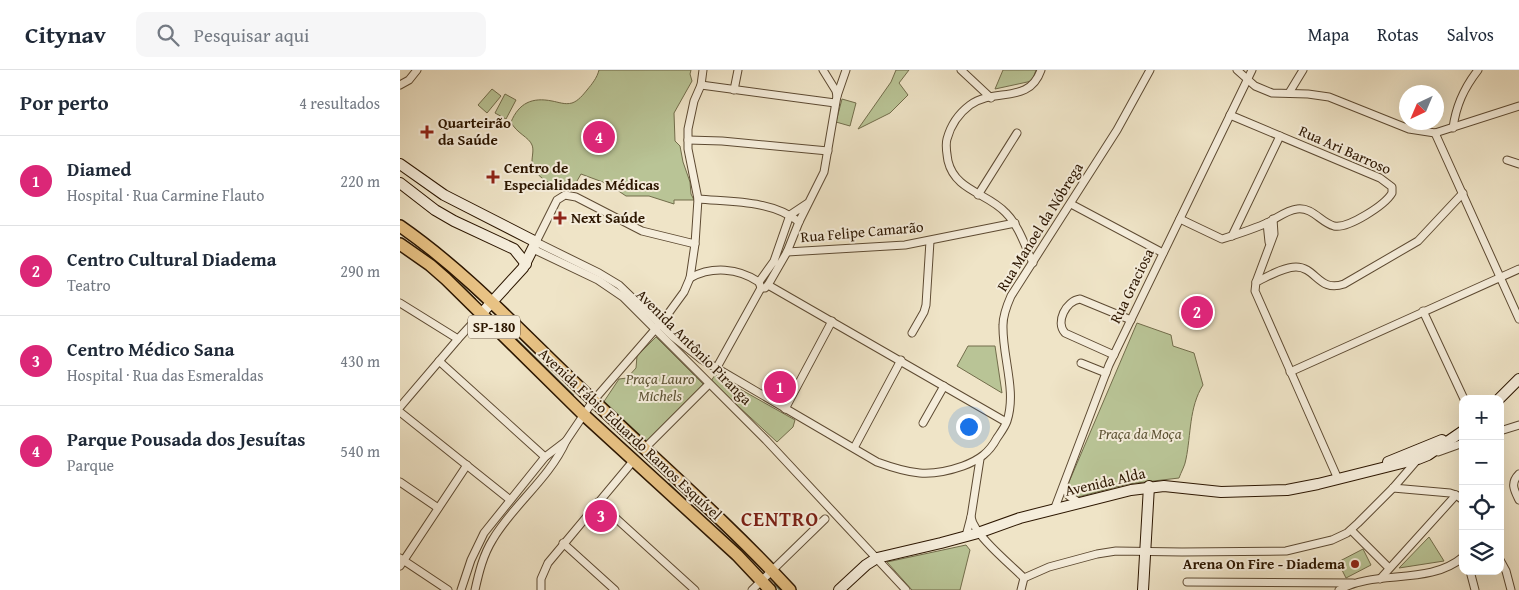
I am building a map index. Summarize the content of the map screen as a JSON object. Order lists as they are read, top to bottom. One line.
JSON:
{"streets":{"main road":["SP-180","Avenida Antônio Piranga","Avenida Fábio Eduardo Ramos Esquível","Avenida Alda"],"street":["Rua Ari Barroso","Rua Manoel da Nóbrega","Rua Felipe Camarão","Rua Graciosa"]},"crossings":[["Rua Ari Barroso","Rua Graciosa"],["Rua Manoel da Nóbrega","Rua Felipe Camarão"],["Rua Manoel da Nóbrega","Avenida Antônio Piranga"],["Rua Graciosa","Avenida Alda"],["Avenida Antônio Piranga","Avenida Alda"]],"districts":["CENTRO"],"parks":["Praça Lauro Michels","Praça da Moça"],"places":{"health":["Quarteirão da Saúde","Centro de Especialidades Médicas","Next Saúde"],"other":["Arena On Fire - Diadema"]},"north":"bottom left","page":{"header":"Citynav","search":"Pesquisar aqui","nav":["Mapa","Rotas","Salvos"],"heading":["Por perto","4 resultados"],"pins":["4","2","1","3"],"list":[{"mark":"1","name":"Diamed","note":"Hospital · Rua Carmine Flauto","value":"220 m"},{"mark":"2","name":"Centro Cultural Diadema","note":"Teatro","value":"290 m"},{"mark":"3","name":"Centro Médico Sana","note":"Hospital · Rua das Esmeraldas","value":"430 m"},{"mark":"4","name":"Parque Pousada dos Jesuítas","note":"Parque","value":"540 m"}],"map_buttons":["+","−"]}}
